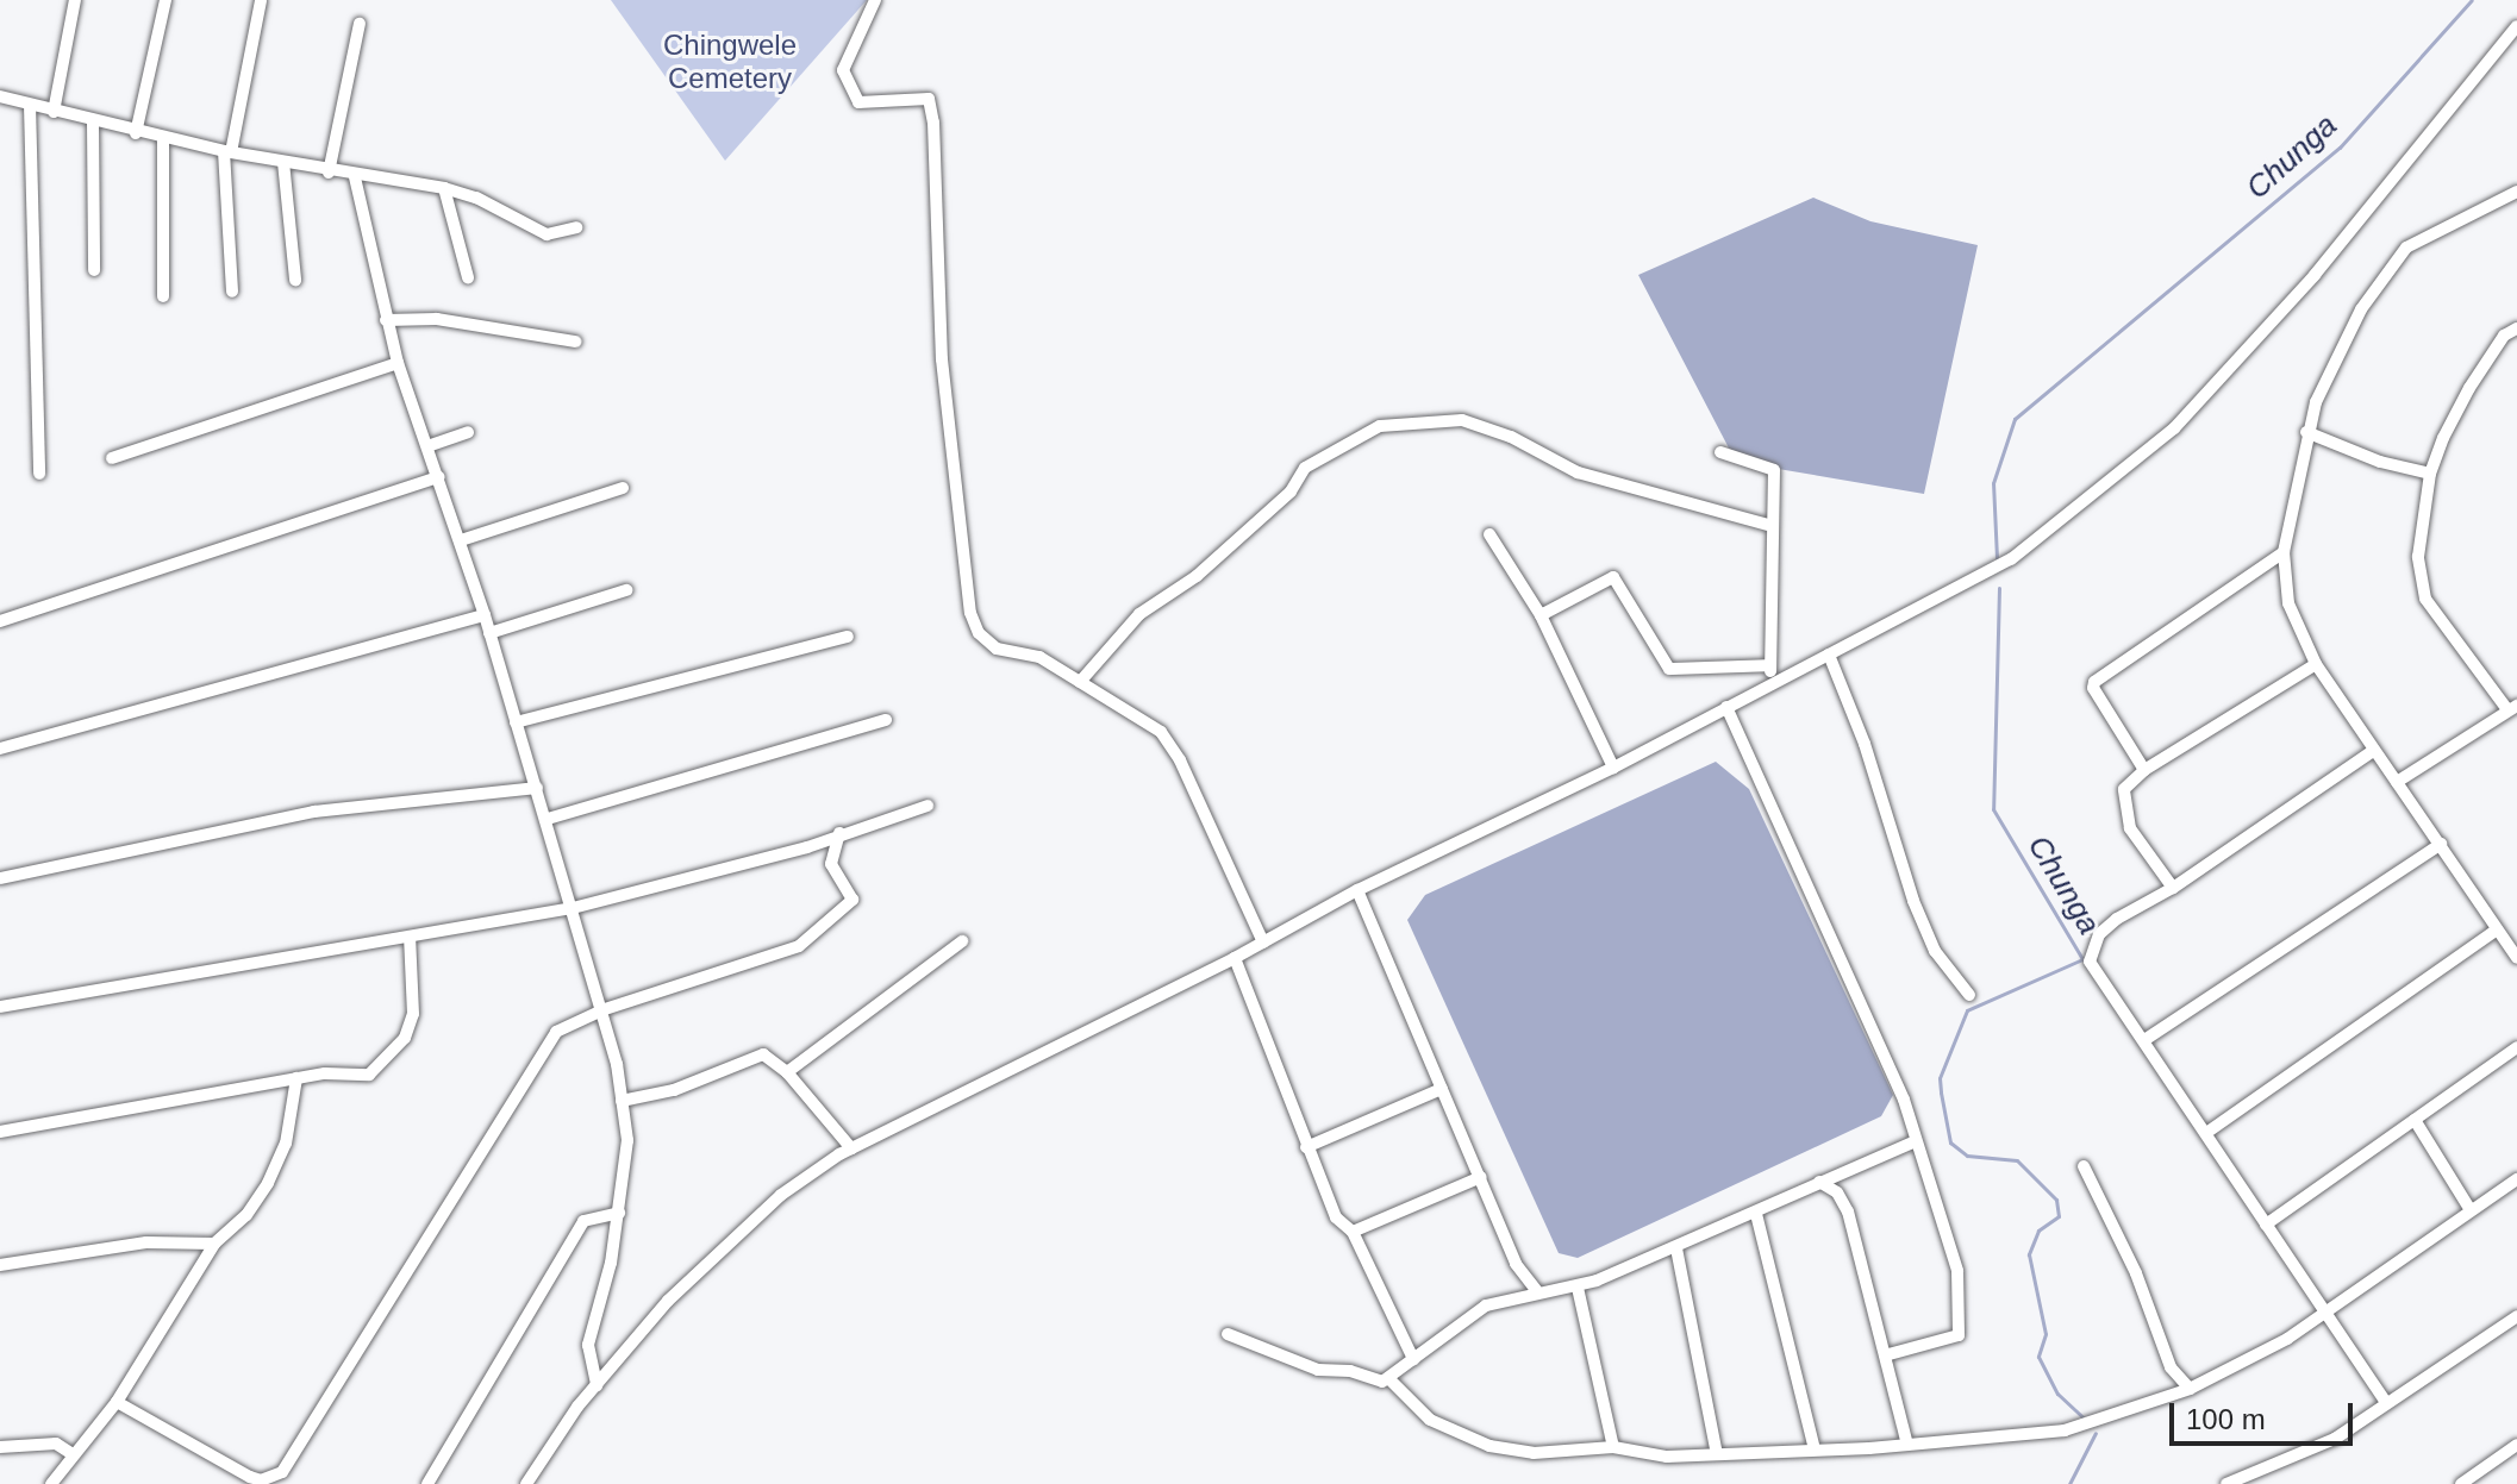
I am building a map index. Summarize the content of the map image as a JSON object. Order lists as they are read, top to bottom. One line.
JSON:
{"water":["Chunga"],"parks":["Chingwele Cemetery"],"scale_bar":"100 m"}
